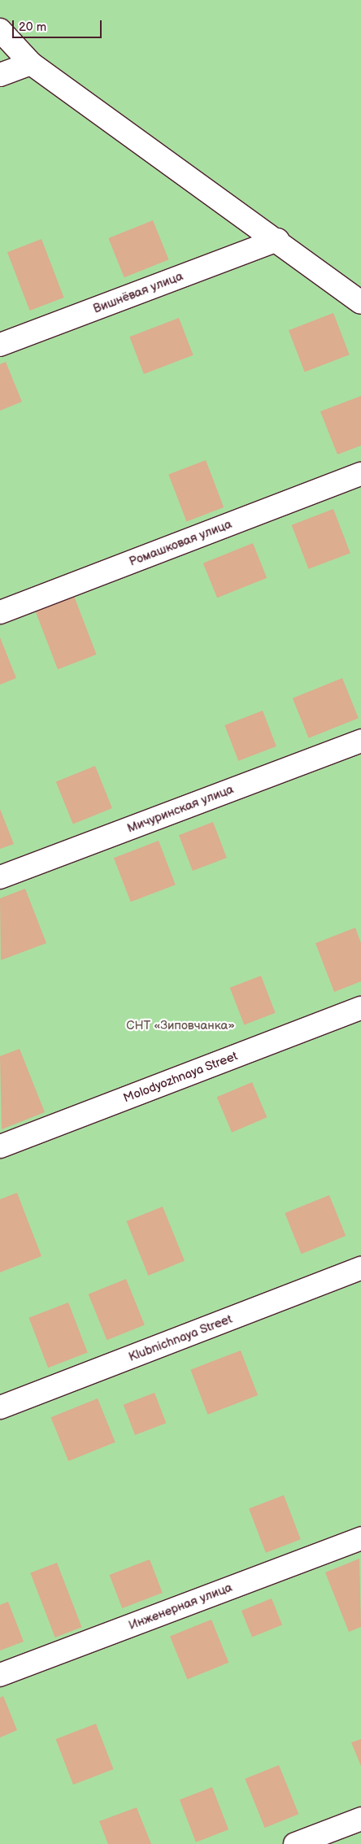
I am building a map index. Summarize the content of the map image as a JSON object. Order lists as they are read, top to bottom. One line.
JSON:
{"streets":{"street":["Вишнёвая улица","Ромашковая улица","Мичуринская улица","Molodyozhnaya Street","Klubnichnaya Street","Инженерная улица"]},"parks":["СНТ «Зиповчанка»"],"scale_bar":"20 m"}
